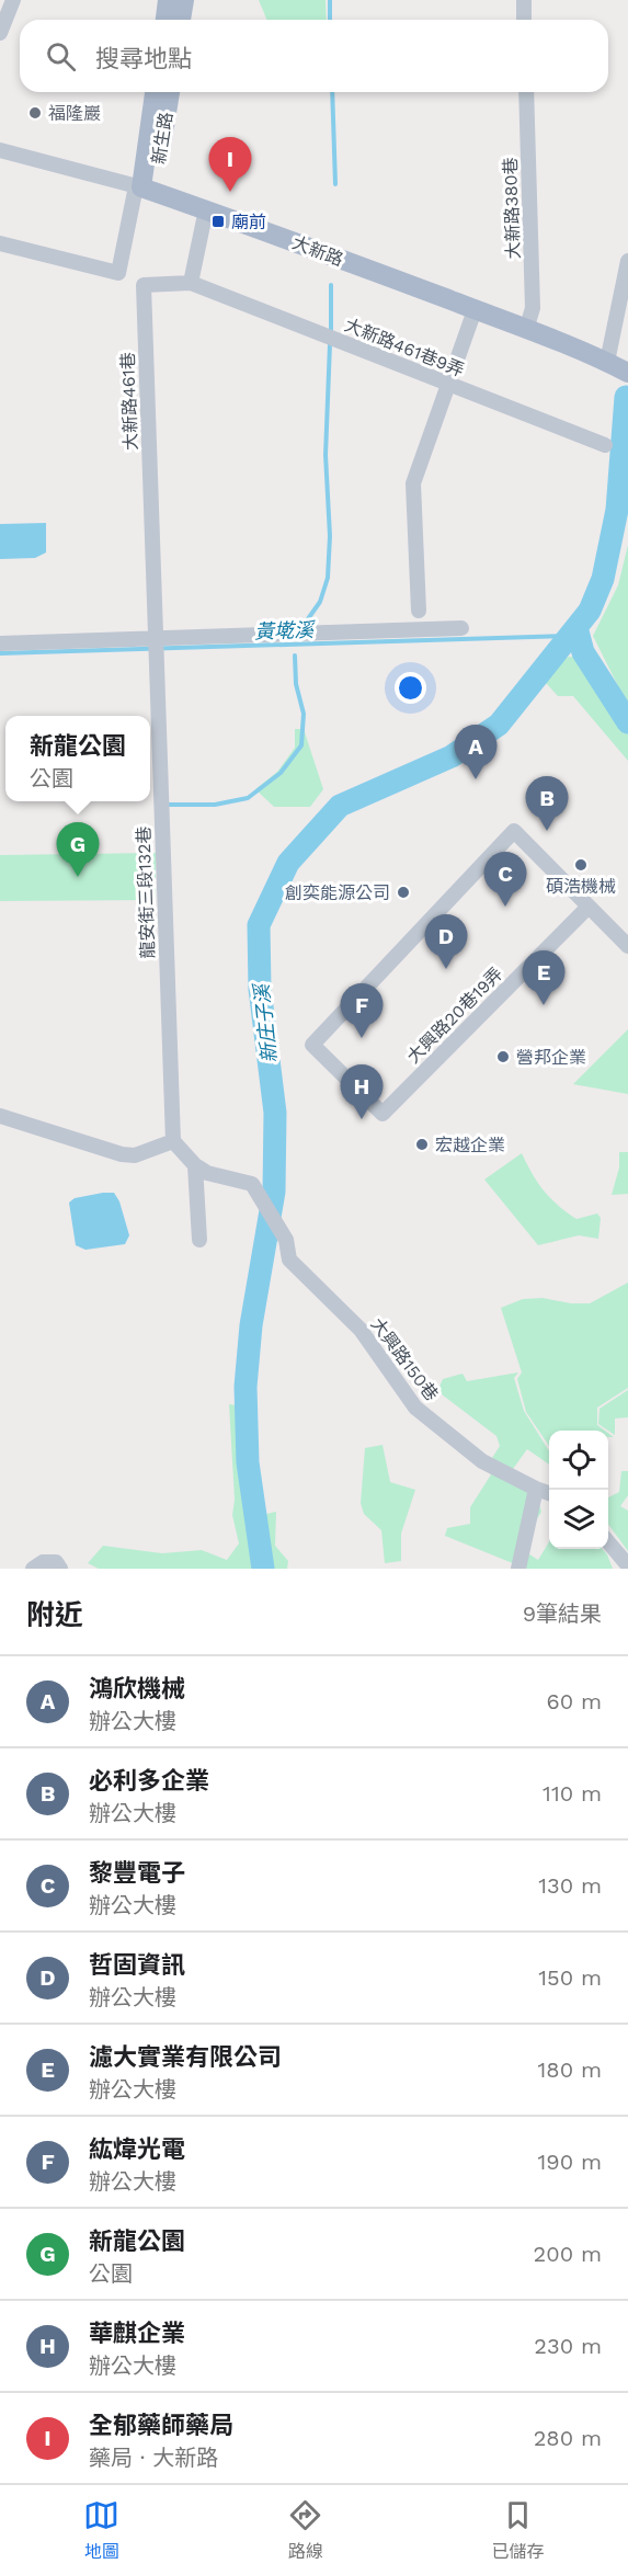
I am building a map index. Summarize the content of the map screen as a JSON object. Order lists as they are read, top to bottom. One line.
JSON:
{"streets":{"main road":["新生路","大新路"],"street":["大新路380巷","大新路461巷9弄","大新路461巷","龍安街三段132巷","大興路20巷19弄","大興路150巷"]},"crossings":[["新生路","大新路"],["大新路380巷","大新路"],["大新路461巷9弄","大新路461巷"],["大新路461巷","龍安街三段132巷"]],"water":["黃墘溪","新庄子溪"],"places":{"other":["福隆巖","碩浩機械","創奕能源公司","營邦企業","宏越企業"],"transit":["廟前"]},"page":{"search":"搜尋地點","pins":["I","A","B","G","C","D","E","F","H"],"popup":["新龍公園","公園"],"heading":["附近","9筆結果"],"list":[{"mark":"A","name":"鴻欣機械","note":"辦公大樓","value":"60 m"},{"mark":"B","name":"必利多企業","note":"辦公大樓","value":"110 m"},{"mark":"C","name":"黎豐電子","note":"辦公大樓","value":"130 m"},{"mark":"D","name":"哲固資訊","note":"辦公大樓","value":"150 m"},{"mark":"E","name":"濾大實業有限公司","note":"辦公大樓","value":"180 m"},{"mark":"F","name":"紘煒光電","note":"辦公大樓","value":"190 m"},{"mark":"G","name":"新龍公園","note":"公園","value":"200 m"},{"mark":"H","name":"華麒企業","note":"辦公大樓","value":"230 m"},{"mark":"I","name":"全郁藥師藥局","note":"藥局 · 大新路","value":"280 m"}],"nav":["地圖","路線","已儲存"]}}
